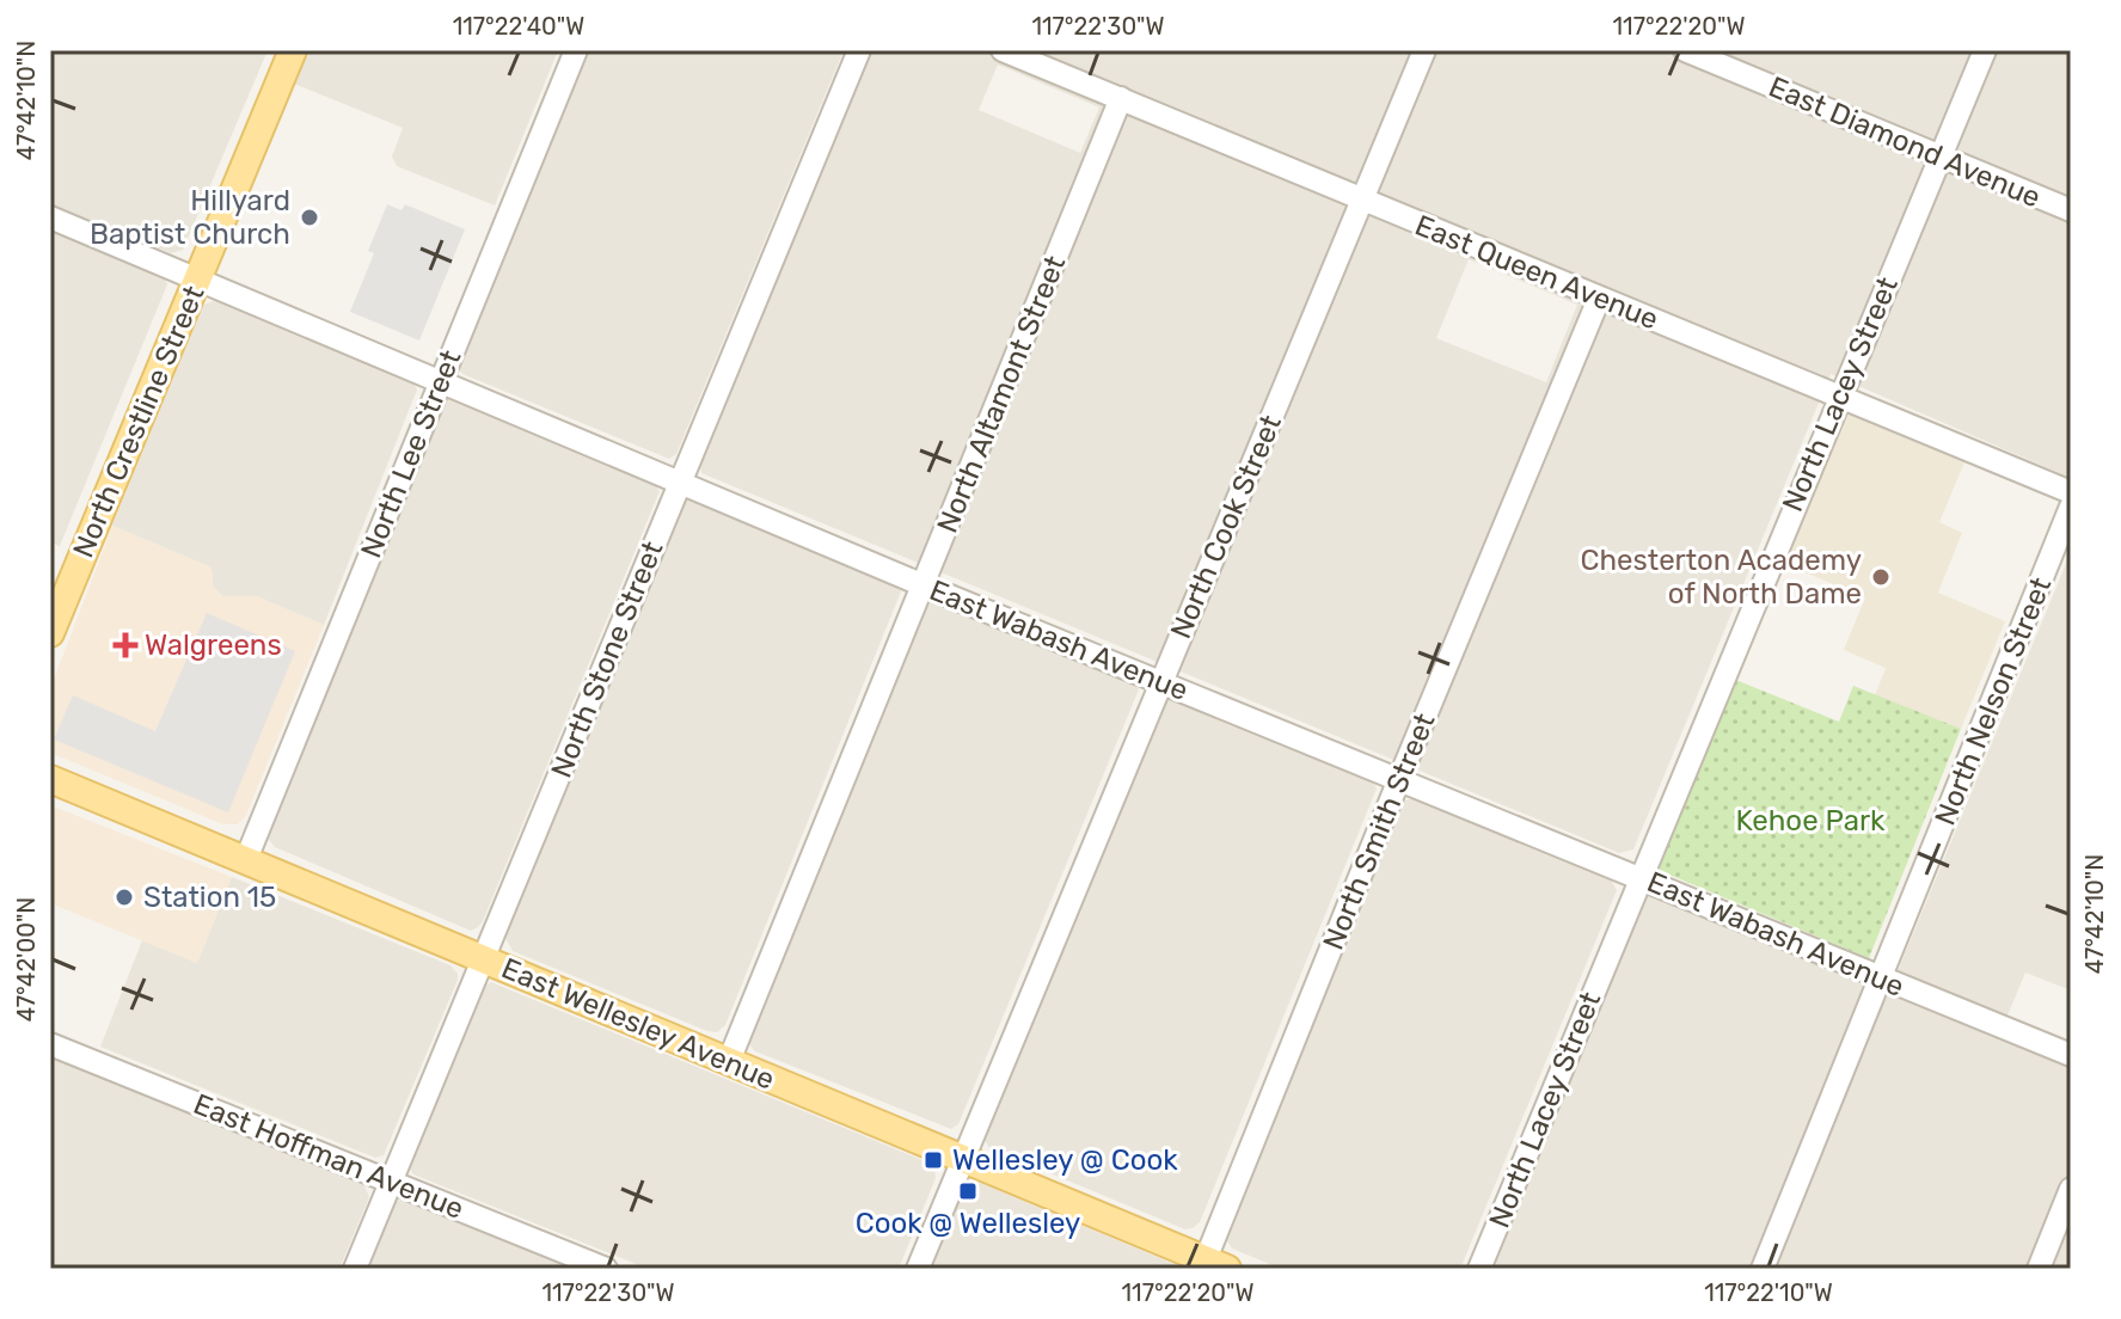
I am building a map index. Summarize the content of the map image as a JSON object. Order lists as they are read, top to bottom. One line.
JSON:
{"streets":{"main road":["North Crestline Street","East Wellesley Avenue"],"street":["East Diamond Avenue","East Queen Avenue","North Altamont Street","North Lacey Street","North Lee Street","North Cook Street","East Wabash Avenue","North Stone Street","North Nelson Street","North Smith Street","East Hoffman Avenue"]},"crossings":[["East Diamond Avenue","North Lacey Street"],["East Queen Avenue","North Altamont Street"],["East Queen Avenue","North Lacey Street"],["East Queen Avenue","North Cook Street"],["East Queen Avenue","North Smith Street"],["North Altamont Street","East Wabash Avenue"],["North Altamont Street","East Wellesley Avenue"],["North Lacey Street","East Wabash Avenue"],["North Crestline Street","East Wabash Avenue"],["North Lee Street","East Wabash Avenue"],["North Lee Street","East Wellesley Avenue"],["North Cook Street","East Wabash Avenue"],["North Cook Street","East Wellesley Avenue"],["East Wabash Avenue","North Stone Street"],["East Wabash Avenue","North Nelson Street"],["East Wabash Avenue","North Smith Street"],["North Stone Street","East Wellesley Avenue"],["North Stone Street","East Hoffman Avenue"],["North Smith Street","East Wellesley Avenue"]],"parks":["Kehoe Park"],"places":{"other":["Hillyard Baptist Church","Chesterton Academy of North Dame","Station 15"],"health":["Walgreens"],"transit":["Wellesley @ Cook","Cook @ Wellesley"]},"coordinates":["117°22'40\"W","117°22'30\"W","117°22'20\"W","47°42'10\"N","47°42'00\"N","117°22'10\"W"]}
